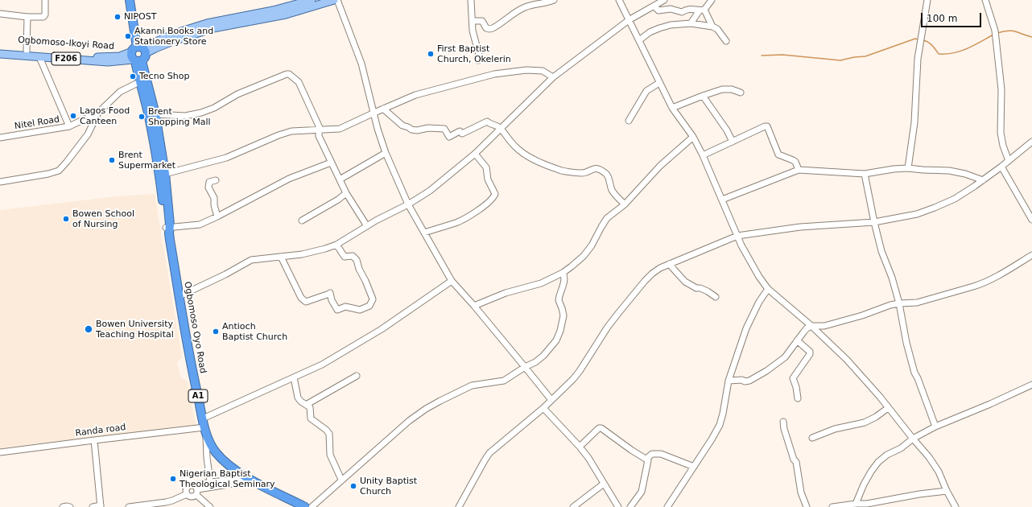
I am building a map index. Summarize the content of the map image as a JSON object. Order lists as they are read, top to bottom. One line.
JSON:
{"streets":{"highway":["Ogbomoso Oyo Road","A1"],"main road":["Ogbomoso-Ikoyi Road","F206"],"street":["Nitel Road","Randa road"]},"crossings":[["Ogbomoso-Ikoyi Road","Ogbomoso Oyo Road"],["Nitel Road","Ogbomoso Oyo Road"],["Ogbomoso Oyo Road","Randa road"]],"places":["NIPOST","Akanni Books and Stationery Store","First Baptist Church, Okelerin","Tecno Shop","Lagos Food Canteen","Brent Shopping Mall","Brent Supermarket","Bowen School of Nursing","Bowen University Teaching Hospital","Antioch Baptist Church","Nigerian Baptist Theological Seminary","Unity Baptist Church"],"scale_bar":"100 m"}
